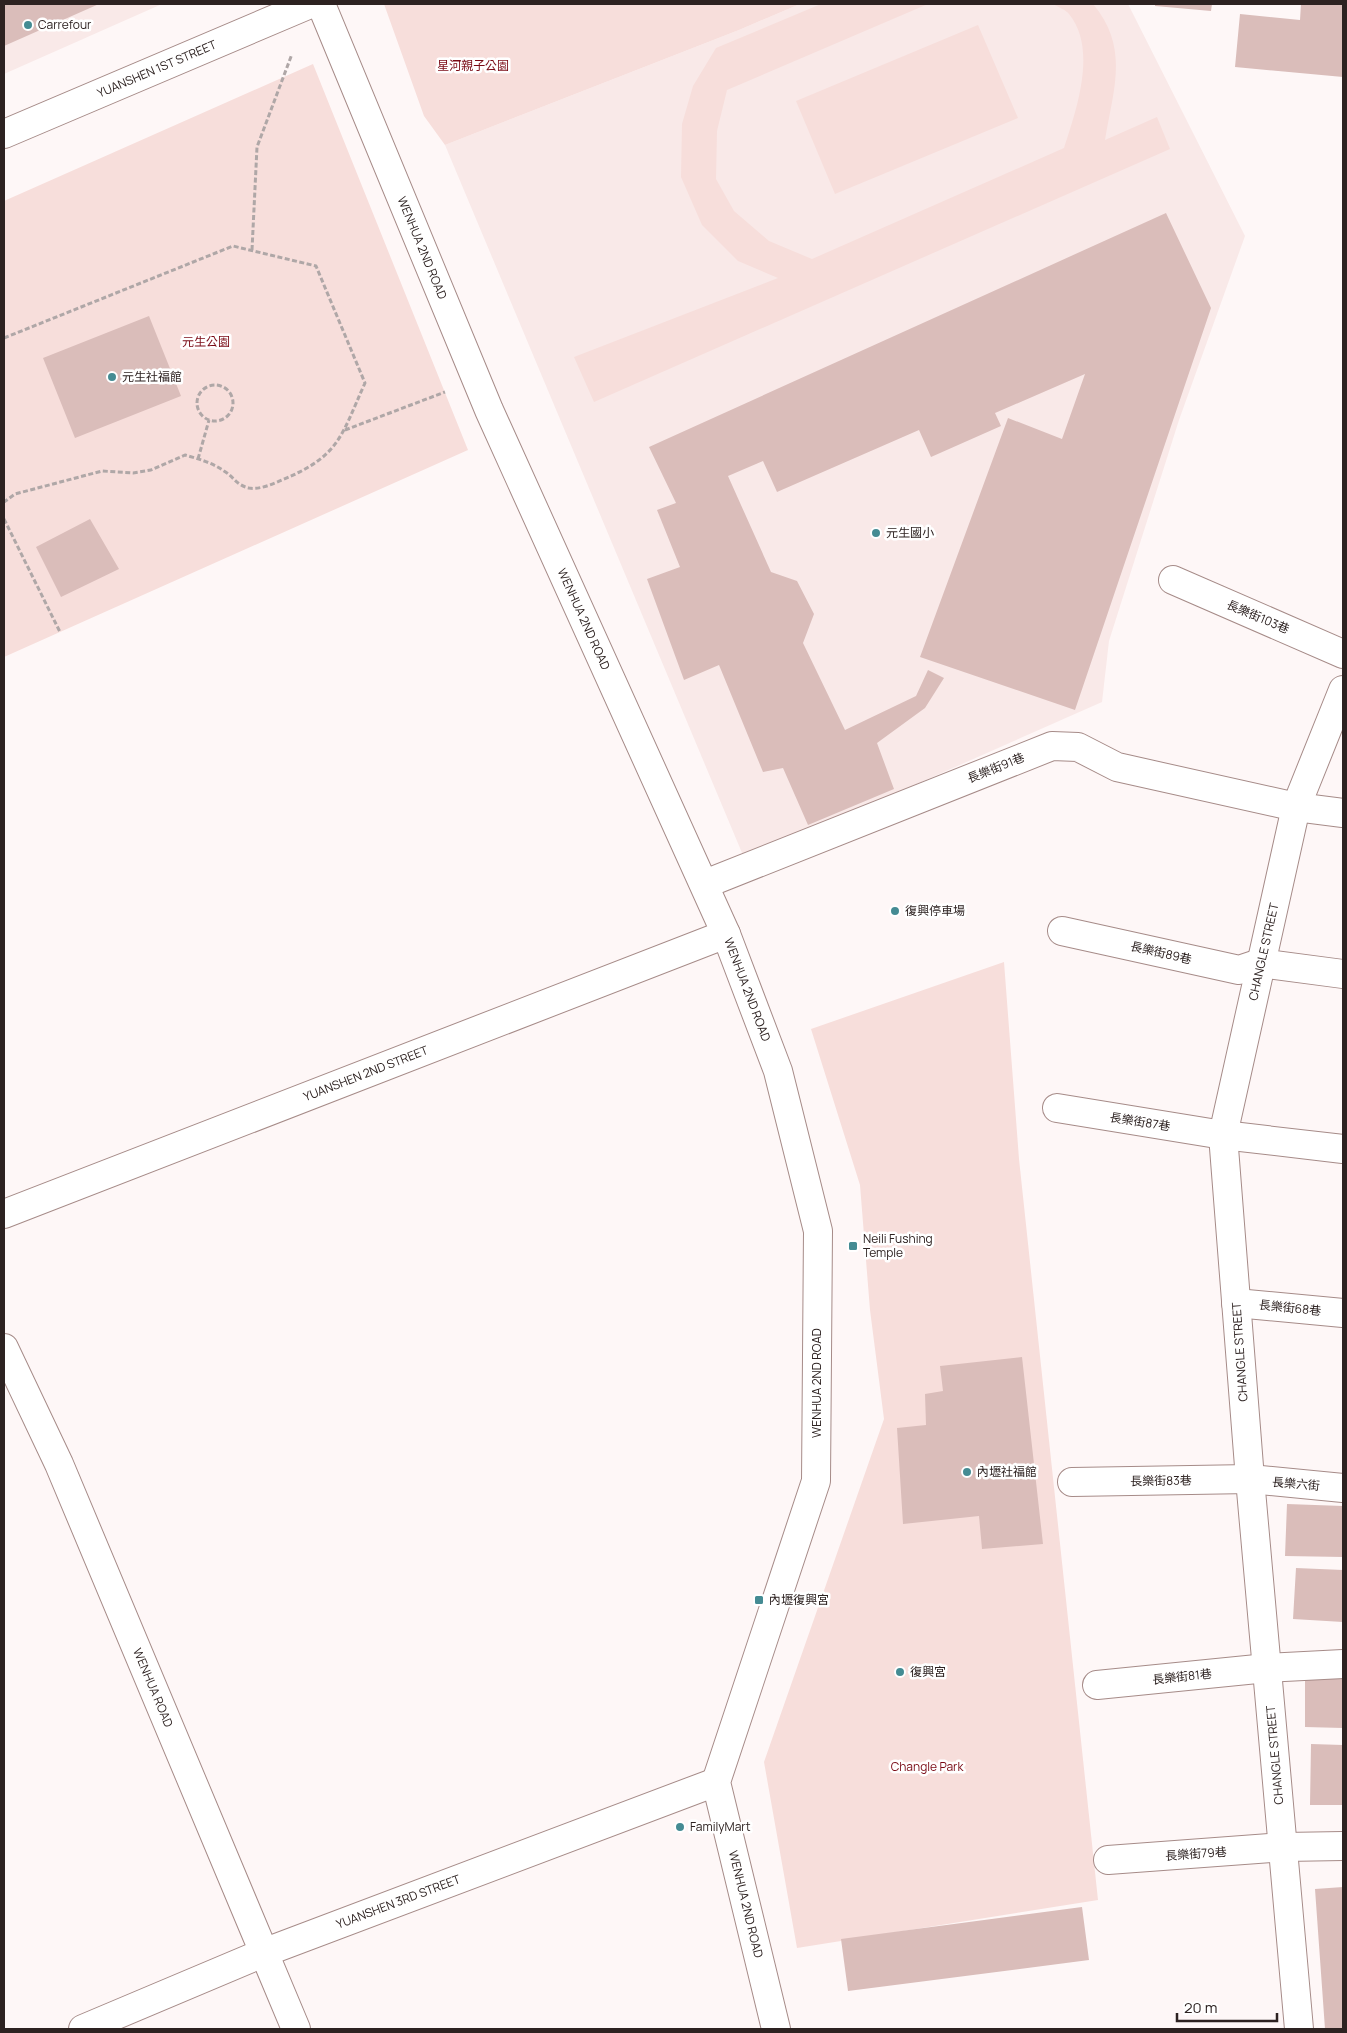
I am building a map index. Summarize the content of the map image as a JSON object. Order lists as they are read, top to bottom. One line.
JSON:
{"streets":{"street":["YUANSHEN 1ST STREET","WENHUA 2ND ROAD","長樂街103巷","長樂街91巷","CHANGLE STREET","長樂街89巷","YUANSHEN 2ND STREET","長樂街87巷","長樂街68巷","長樂街83巷","長樂六街","長樂街81巷","WENHUA ROAD","長樂街79巷","YUANSHEN 3RD STREET"]},"crossings":[["WENHUA 2ND ROAD","長樂街91巷"],["WENHUA 2ND ROAD","YUANSHEN 2ND STREET"],["WENHUA 2ND ROAD","YUANSHEN 3RD STREET"],["長樂街91巷","CHANGLE STREET"],["CHANGLE STREET","長樂街89巷"],["CHANGLE STREET","長樂街87巷"],["CHANGLE STREET","長樂街68巷"],["CHANGLE STREET","長樂街83巷"],["CHANGLE STREET","長樂六街"],["CHANGLE STREET","長樂街81巷"],["CHANGLE STREET","長樂街79巷"],["長樂街83巷","長樂六街"],["WENHUA ROAD","YUANSHEN 3RD STREET"]],"parks":["星河親子公園","元生公園","Changle Park"],"places":{"other":["Carrefour","元生社福館","元生國小","復興停車場","內壢社福館","復興宮","FamilyMart"],"transit":["Neili Fushing Temple","內壢復興宮"]},"scale_bar":"20 m"}
